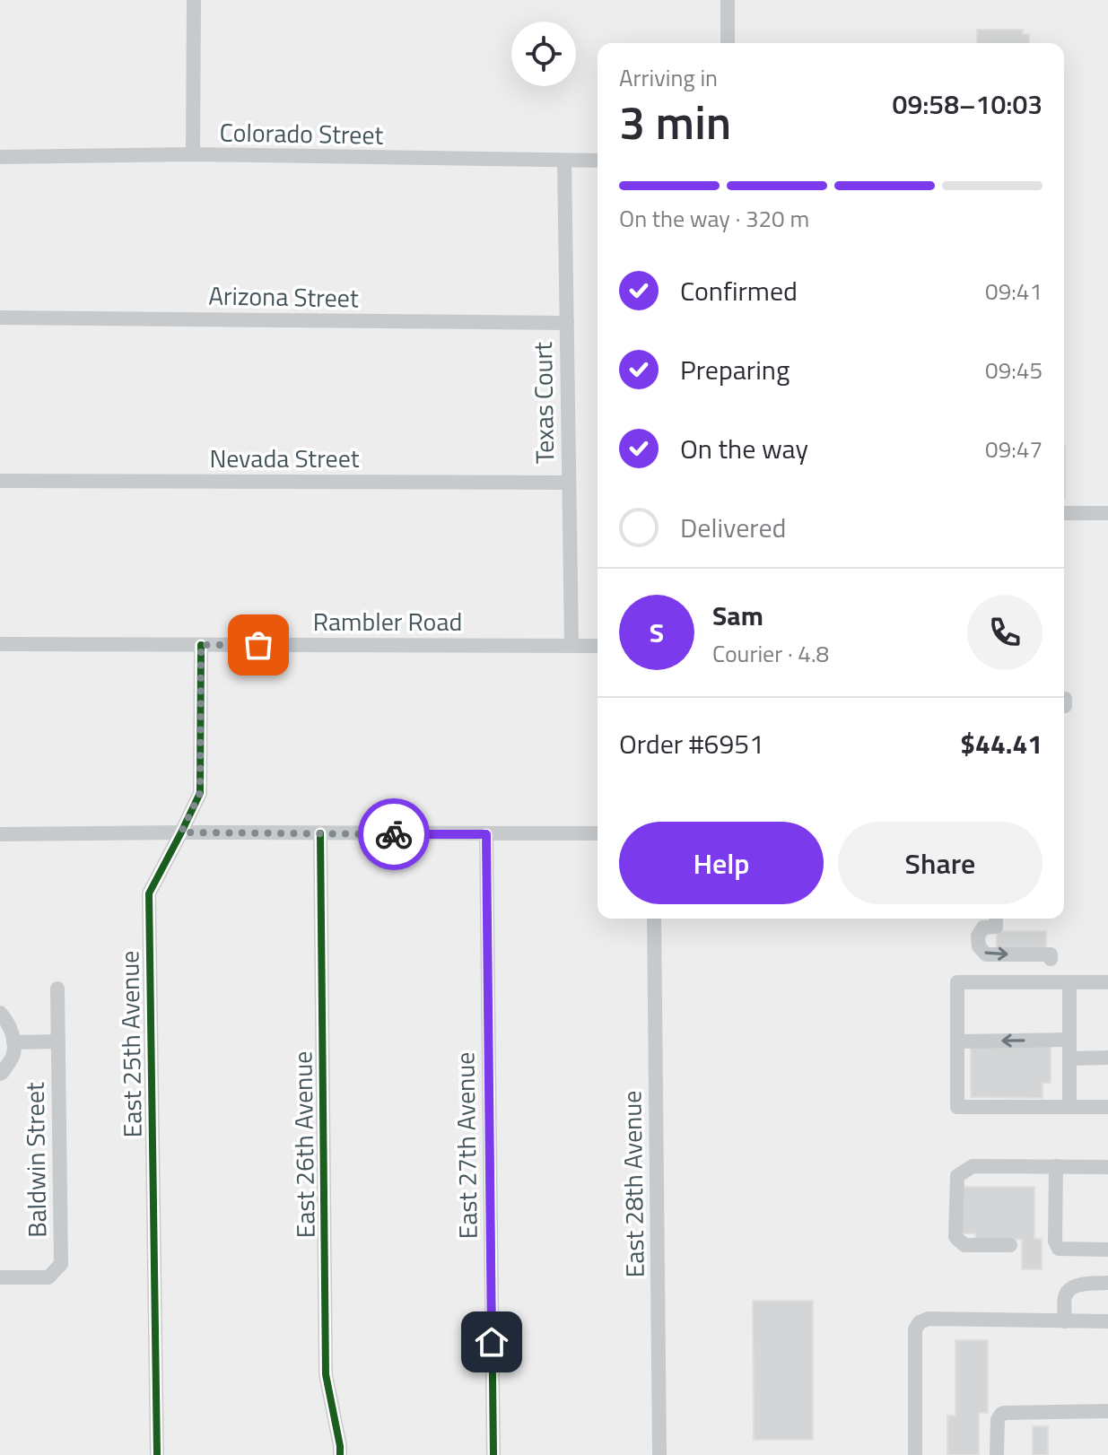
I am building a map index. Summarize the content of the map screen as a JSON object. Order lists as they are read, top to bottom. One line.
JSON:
{"streets":{"street":["Colorado Street","Arizona Street","Texas Court","Nevada Street","Rambler Road","East 25th Avenue","East 26th Avenue","East 27th Avenue","Baldwin Street","East 28th Avenue"]},"crossings":[["Colorado Street","Texas Court"],["Arizona Street","Texas Court"],["Texas Court","Nevada Street"],["Texas Court","Rambler Road"],["Rambler Road","East 25th Avenue"]],"page":{"heading":["3 min","Arriving in","09:58–10:03"],"panel":["Sam","Courier · 4.8","Order #6951","$44.41"],"bar":"On the way · 320 m","list":[["Confirmed","09:41"],["Preparing","09:45"],["On the way","09:47"],"Delivered"],"round":"S","buttons":["Help","Share"]}}
